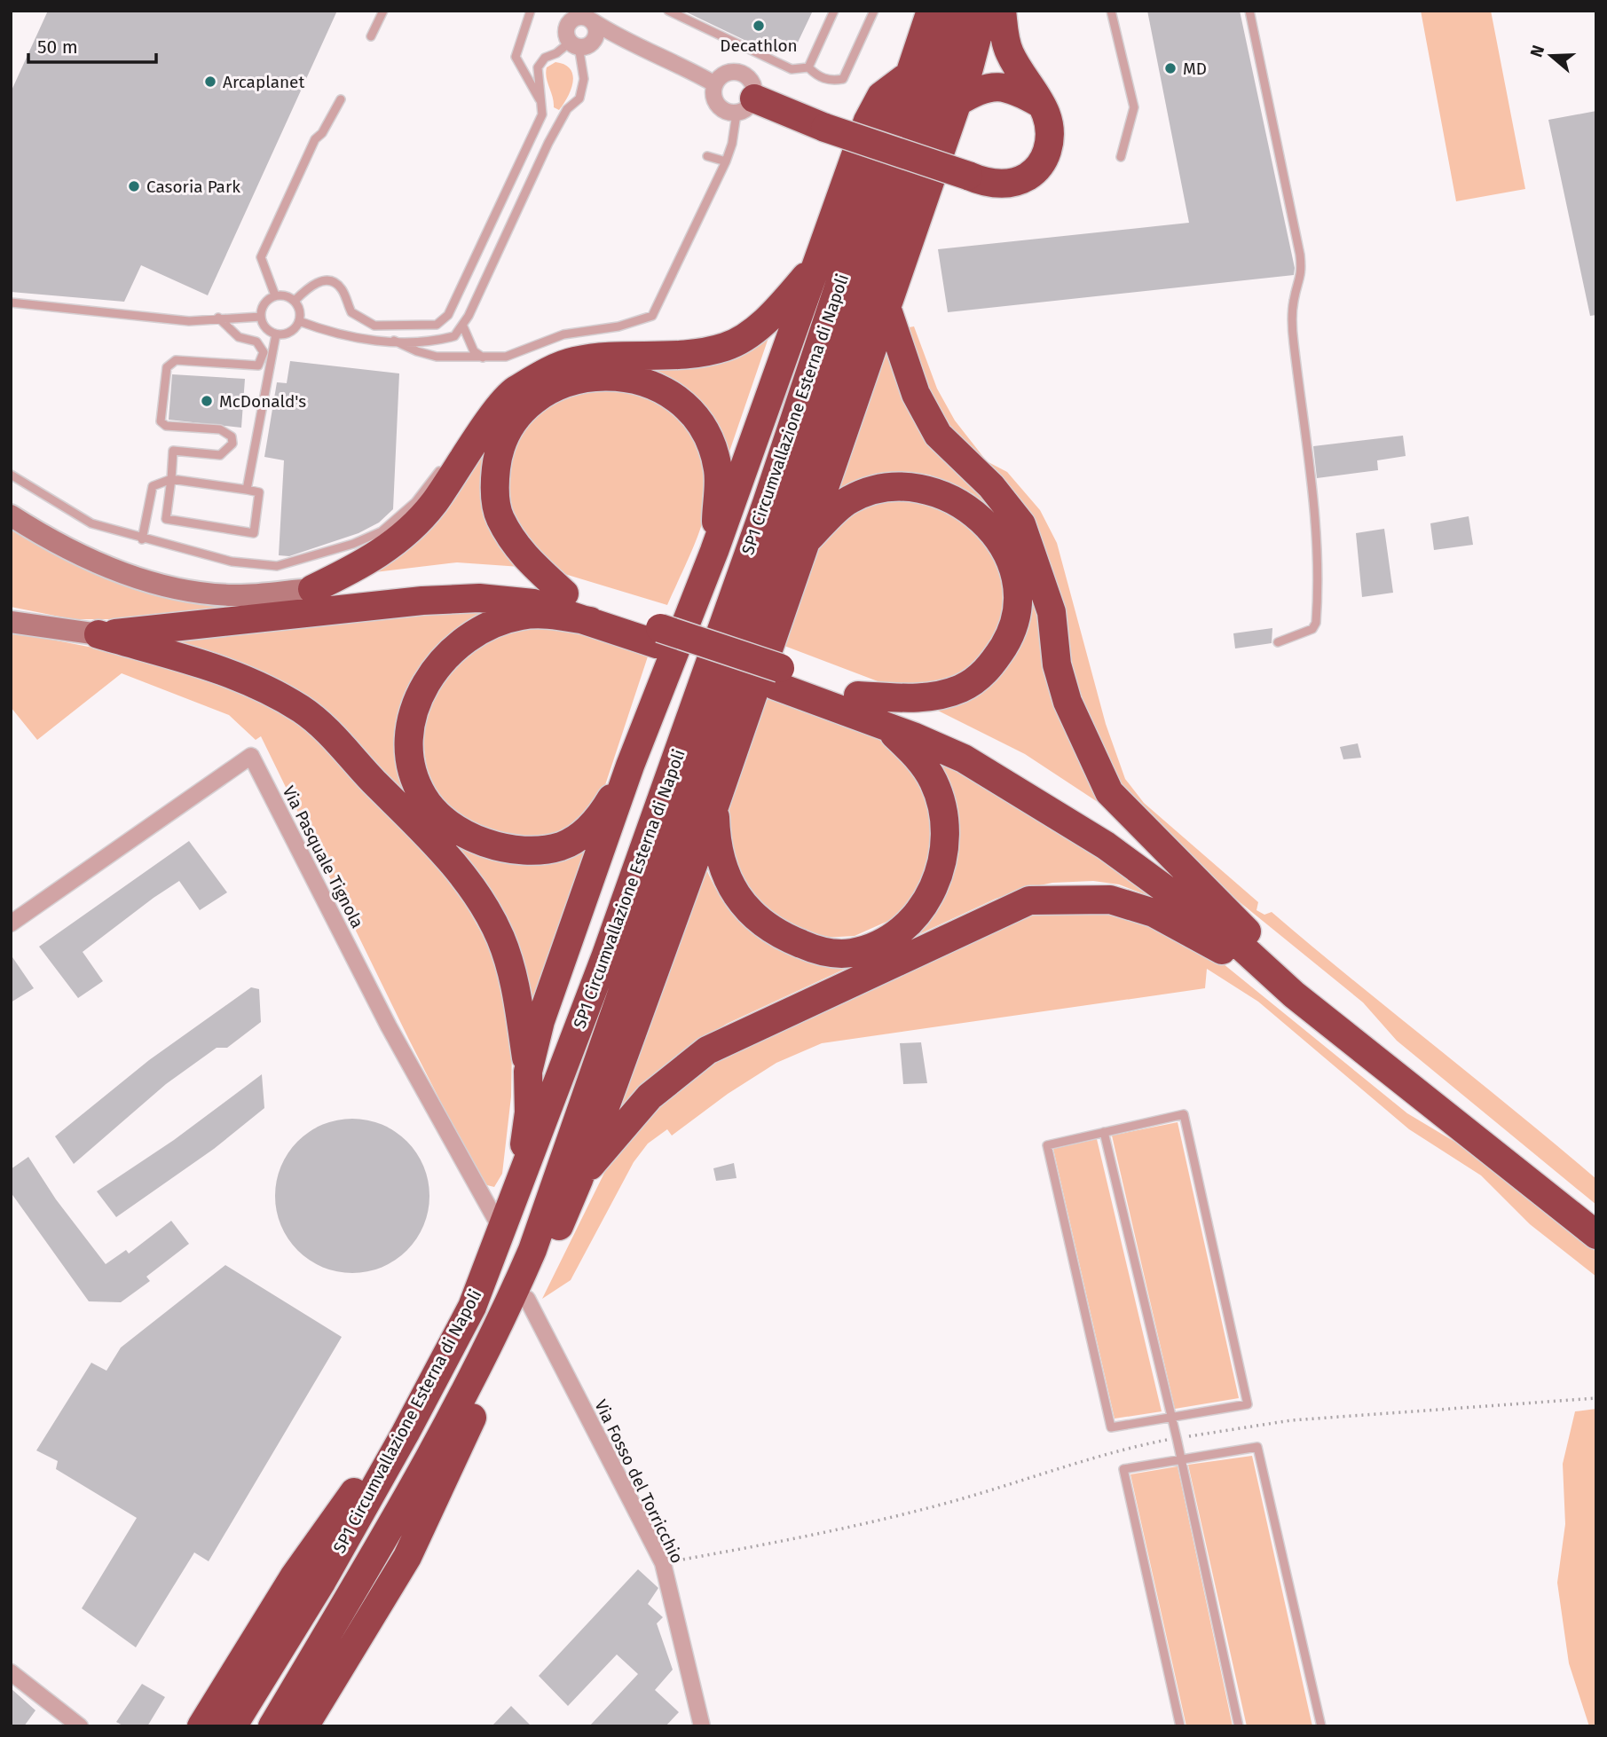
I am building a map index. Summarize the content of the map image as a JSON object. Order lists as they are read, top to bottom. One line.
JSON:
{"streets":{"highway":["SP1 Circumvallazione Esterna di Napoli"],"street":["Via Pasquale Tignola","Via Fosso del Torricchio"]},"crossings":[["SP1 Circumvallazione Esterna di Napoli","Via Pasquale Tignola"]],"places":["Decathlon","MD","Arcaplanet","Casoria Park","McDonald's"],"scale_bar":"50 m","north":"left"}
